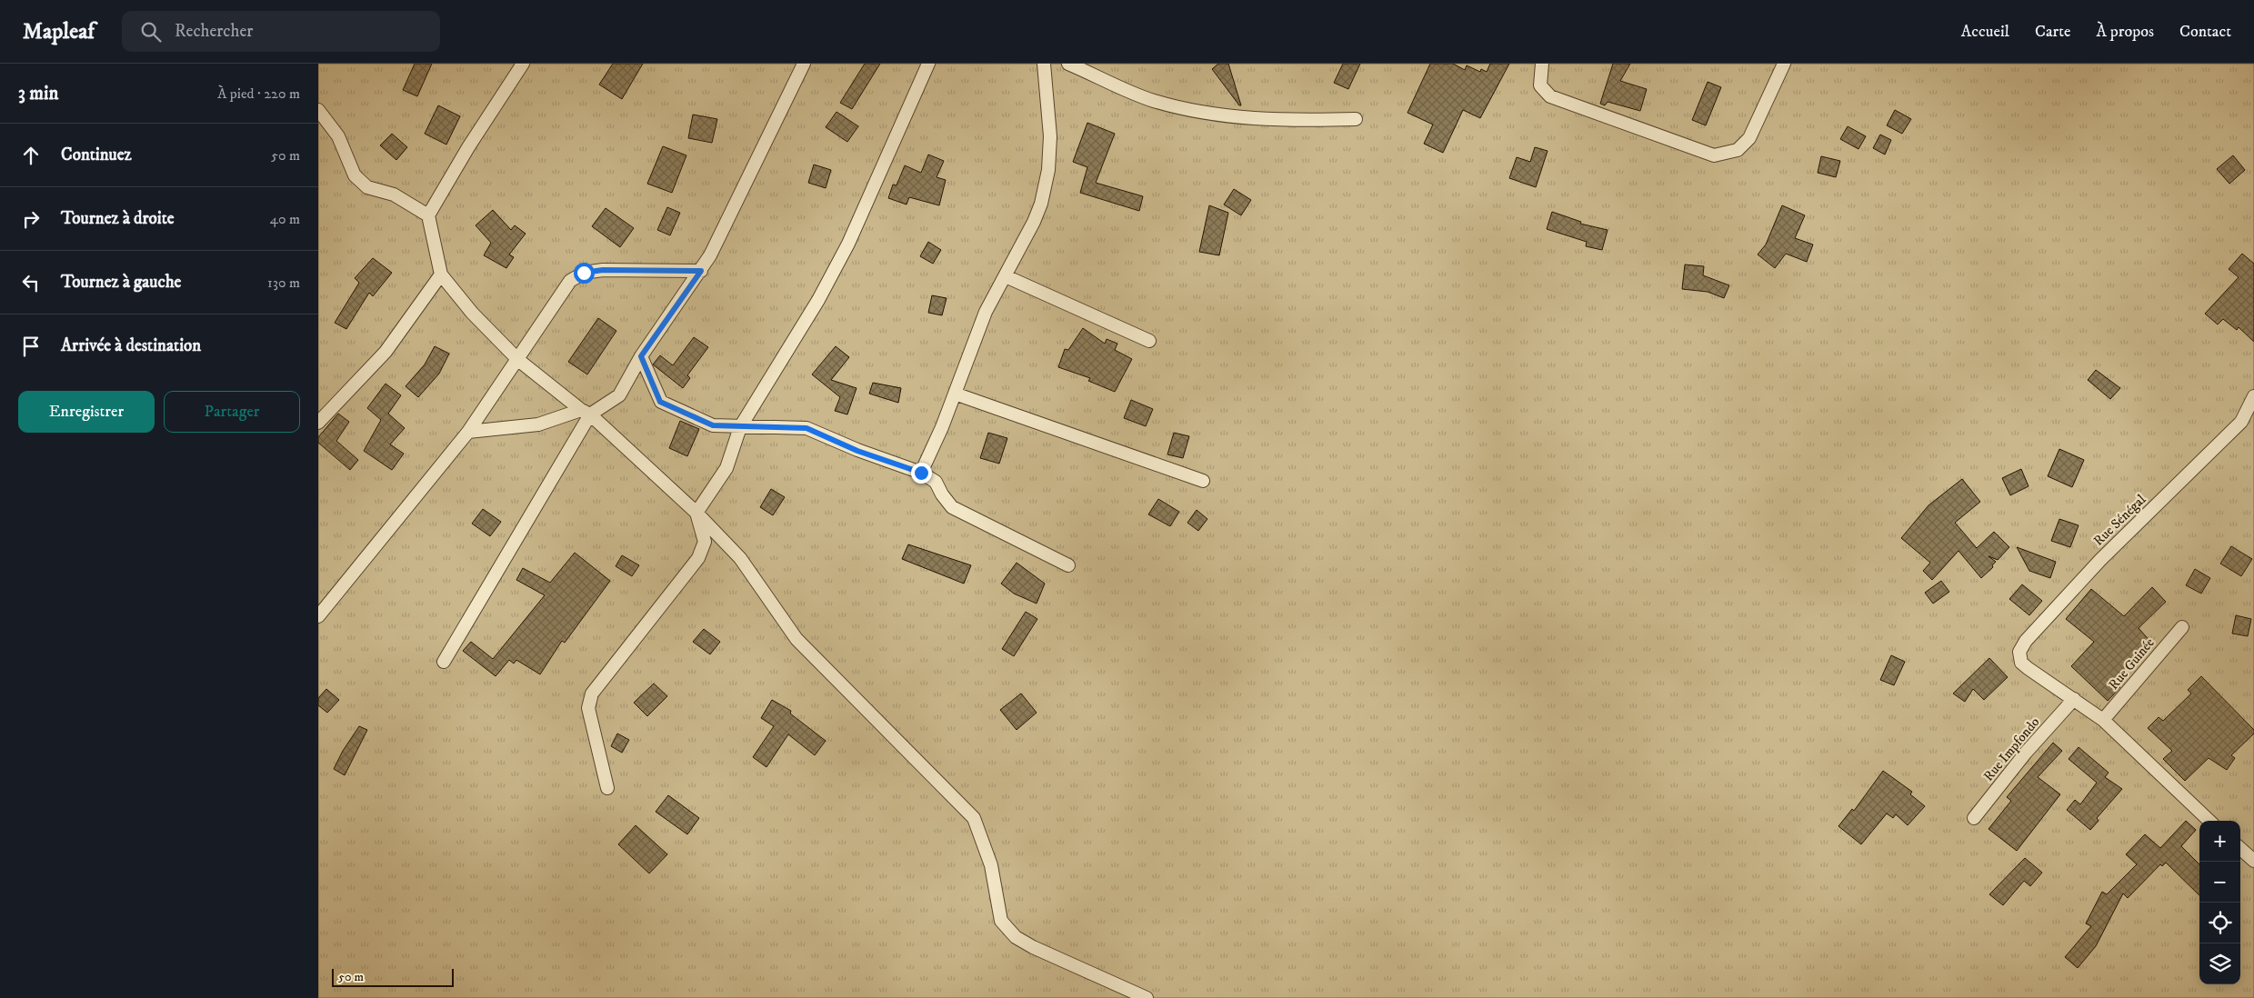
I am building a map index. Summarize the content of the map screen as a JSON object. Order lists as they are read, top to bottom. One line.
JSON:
{"streets":{"street":["Rue Sénégal","Rue Guinée","Rue Impfondo"]},"crossings":[["Rue Sénégal","Rue Impfondo"]],"scale_bar":"50 m","page":{"header":"Mapleaf","search":"Rechercher","nav":["Accueil","Carte","À propos","Contact"],"heading":["3 min","À pied · 220 m"],"list":[["Continuez","50 m"],["Tournez à droite","40 m"],["Tournez à gauche","130 m"],"Arrivée à destination"],"buttons":["Enregistrer","Partager"],"map_buttons":["+","−"],"scale":"50 m"}}
